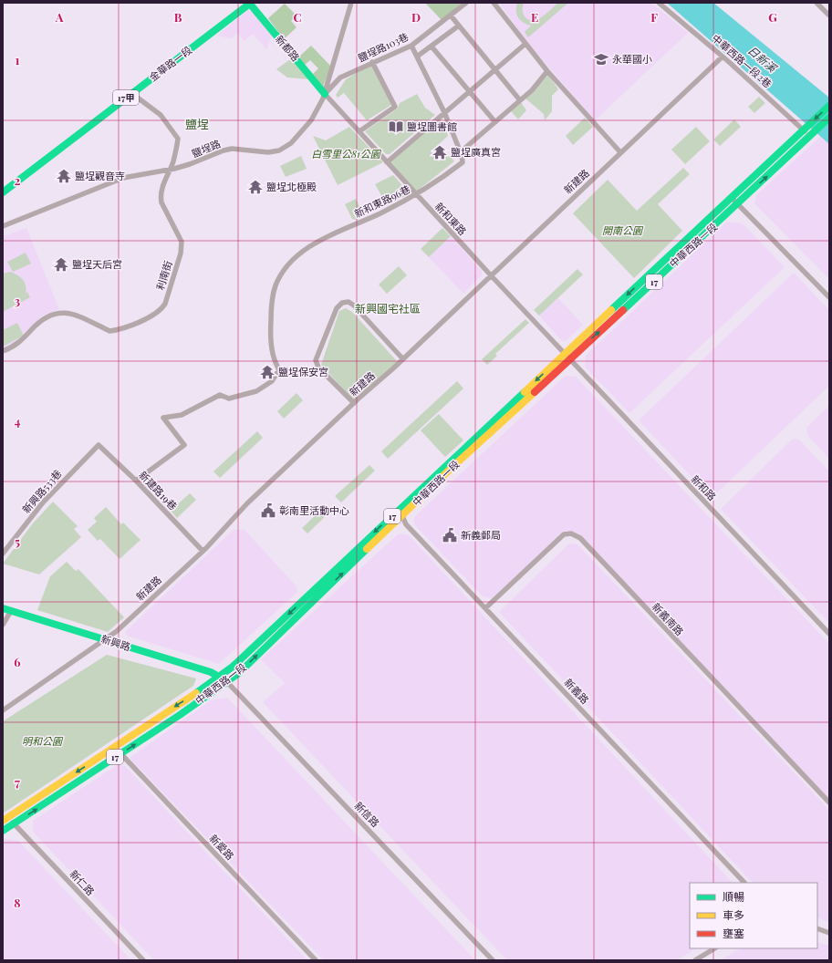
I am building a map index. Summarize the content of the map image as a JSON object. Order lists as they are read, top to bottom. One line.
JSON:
{"streets":{"main road":["新都路","金華路一段","17甲","中華西路一段","17","新興路"],"street":["鹽埕路103巷","中華西路一段2巷","鹽埕路","新建路","新和東路96巷","新和東路","利南街","新和路","新建路19巷","新興路533巷","新義南路","新義路","新信路","新愛路","新仁路"]},"crossings":[["鹽埕路103巷","新都路"],["鹽埕路103巷","鹽埕路"],["鹽埕路103巷","新和東路"],["新都路","金華路一段"],["新都路","鹽埕路"],["新都路","新和東路"],["中華西路一段2巷","新建路"],["中華西路一段2巷","中華西路一段"],["中華西路一段2巷","17"],["金華路一段","利南街"],["鹽埕路","新和東路"],["鹽埕路","利南街"],["新建路","新和東路"],["新建路","新建路19巷"],["新建路","新興路"],["新和東路96巷","新和東路"],["新和東路96巷","新建路19巷"],["新和東路","中華西路一段"],["新和東路","新和路"],["中華西路一段","17"],["中華西路一段","新和路"],["中華西路一段","新興路"],["中華西路一段","新義路"],["中華西路一段","新信路"],["中華西路一段","新愛路"],["中華西路一段","新仁路"],["新建路19巷","新興路533巷"],["新義南路","新義路"],["新興路","新信路"]],"districts":["鹽埕","新興國宅社區"],"water":["日新溪"],"parks":["白雪里公81公園","開南公園","明和公園"],"places":{"school or university":["永華國小"],"library":["鹽埕圖書館"],"temple":["鹽埕廣真宮","鹽埕觀音寺","鹽埕北極殿","鹽埕天后宮","鹽埕保安宮"],"public building":["彰南里活動中心","新義郵局"]},"legend":["順暢","車多","壅塞"],"grid":{"columns":["A","B","C","D","E","F","G"],"rows":["1","2","3","4","5","6","7","8"]}}
